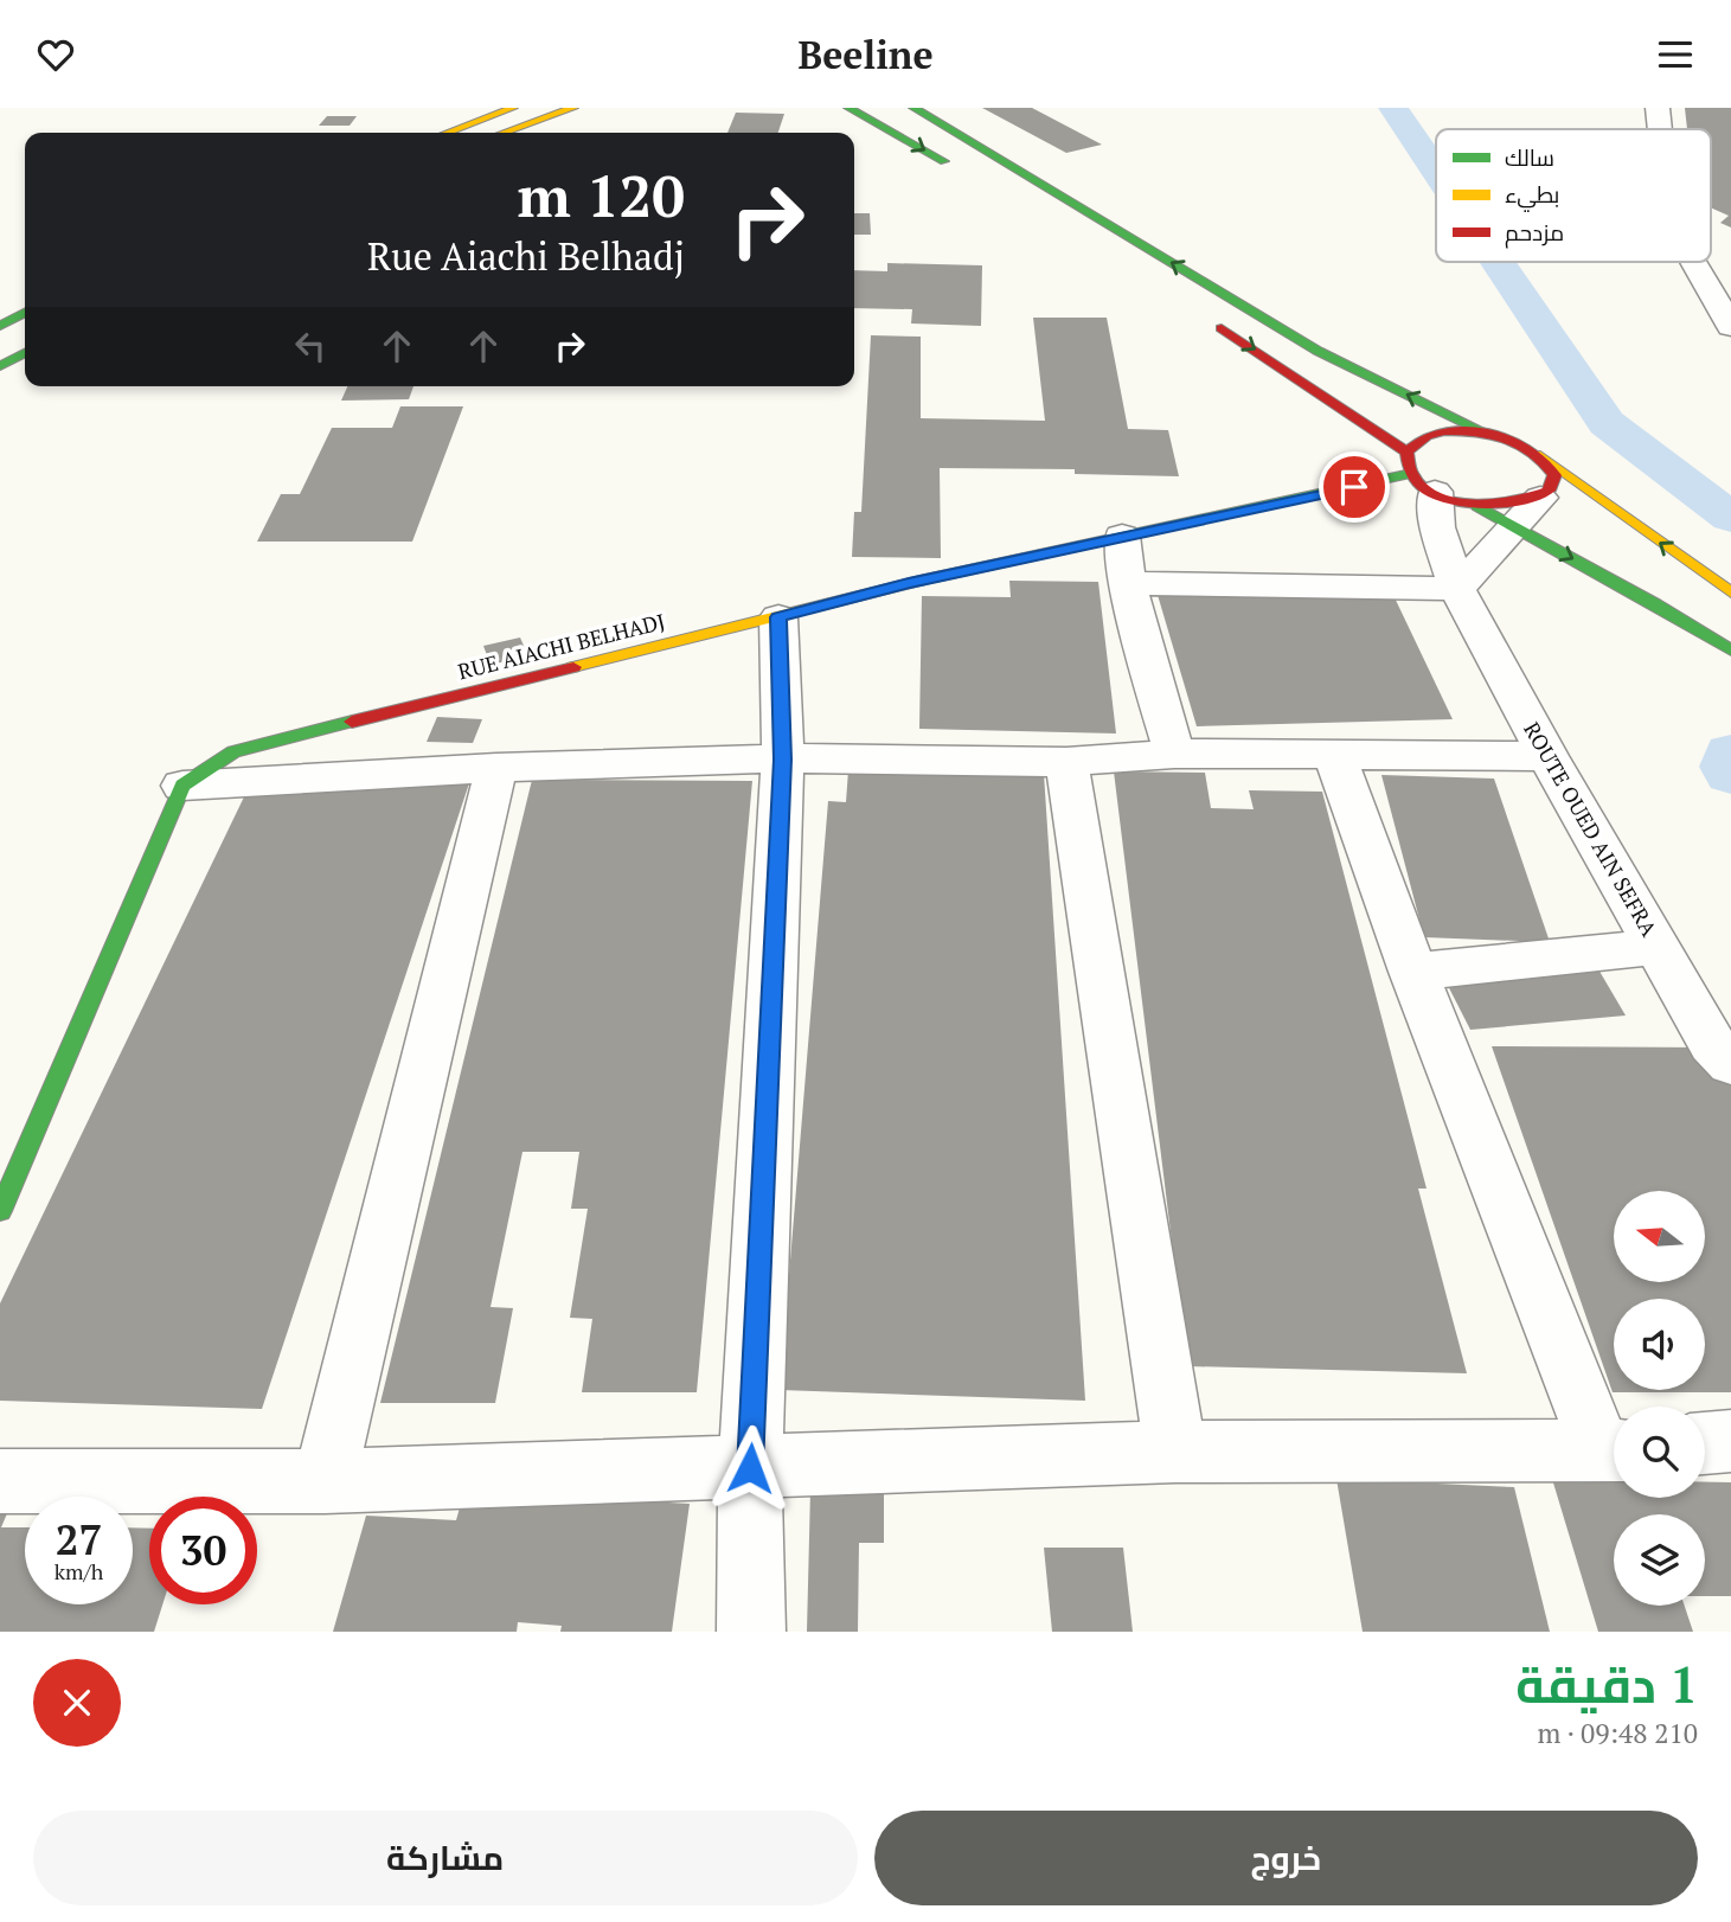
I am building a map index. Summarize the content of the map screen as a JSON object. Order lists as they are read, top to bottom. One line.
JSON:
{"streets":{"main road":["RUE AIACHI BELHADJ"],"street":["ROUTE OUED AIN SEFRA"]},"crossings":[["RUE AIACHI BELHADJ","ROUTE OUED AIN SEFRA"]],"legend":["سالك","بطيء","مزدحم"],"north":"left","page":{"header":"Beeline","turn":["120 m","Rue Aiachi Belhadj"],"speed":"27 km/h","limit":"30","heading":["1 دقيقة","210 m · 09:48"],"buttons":["خروج","مشاركة"]}}
